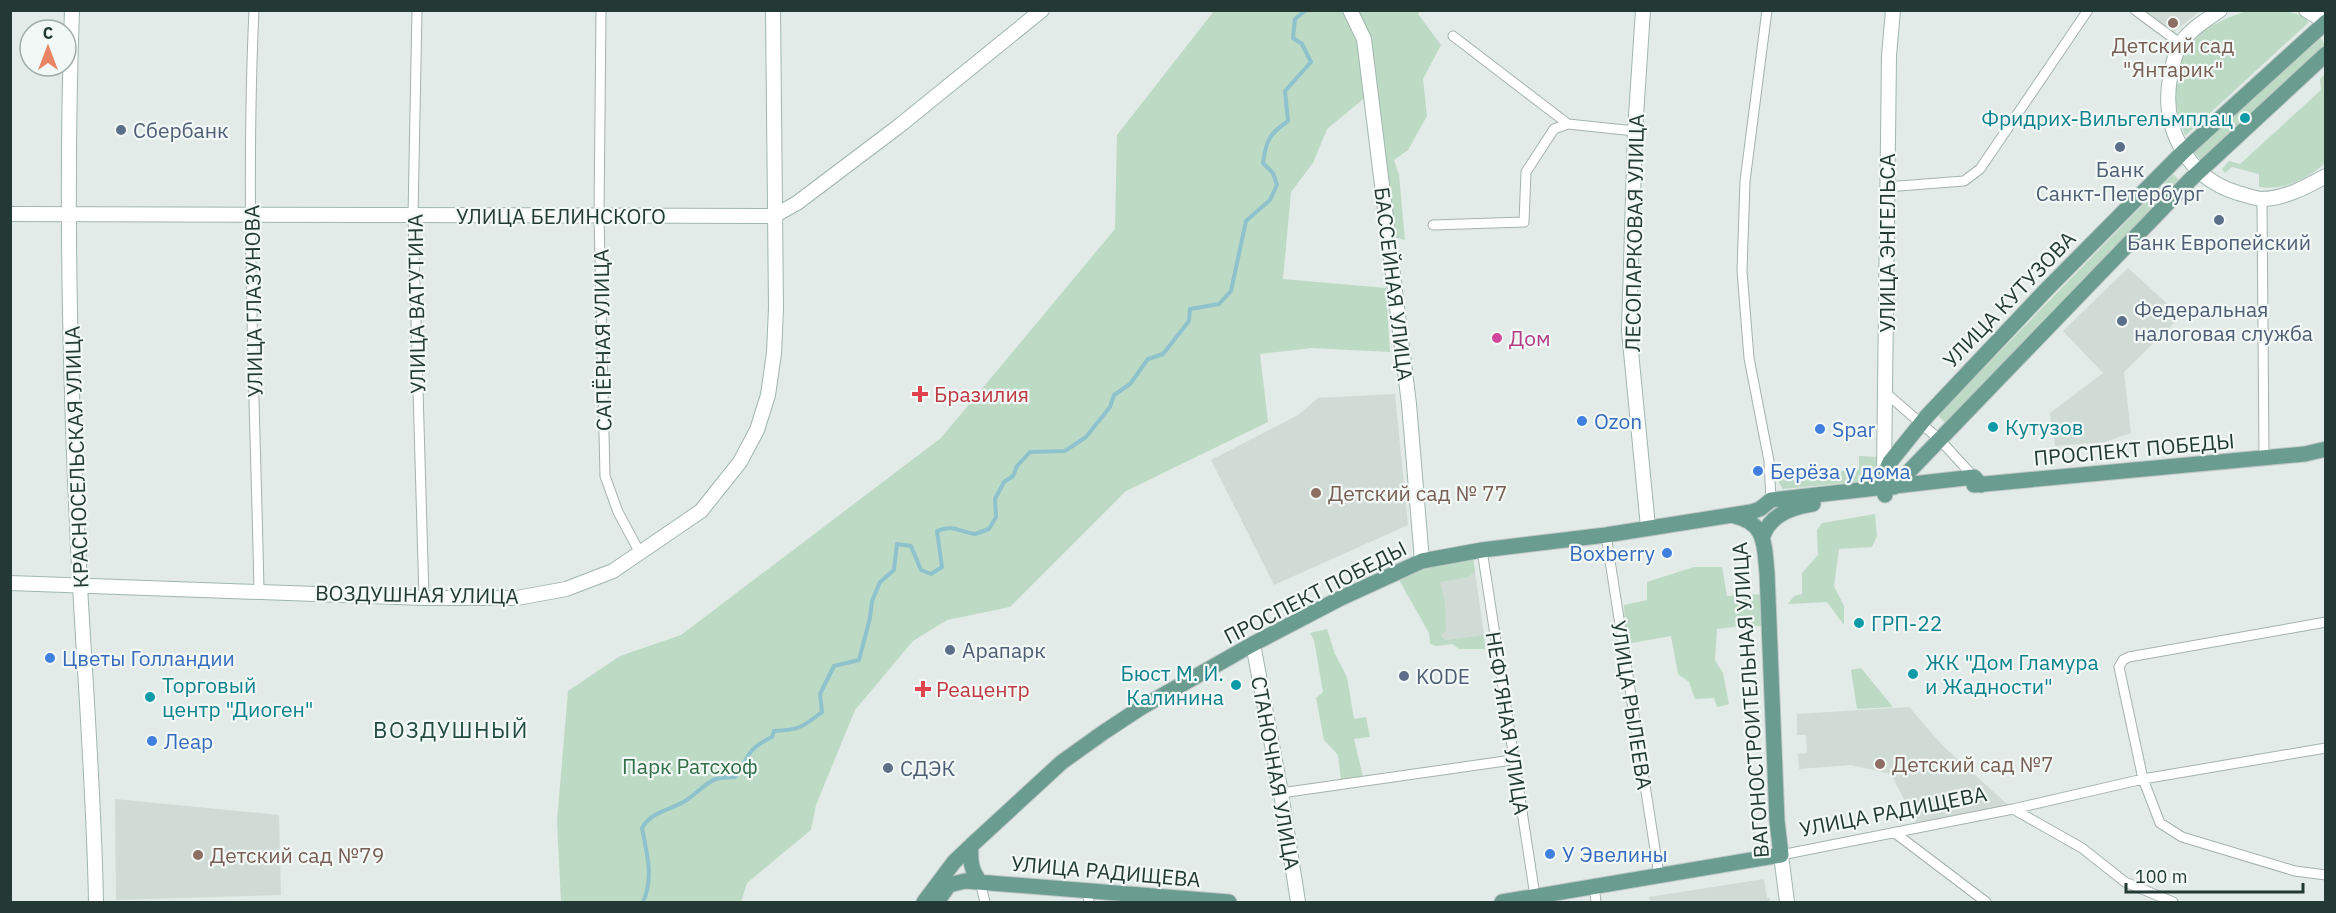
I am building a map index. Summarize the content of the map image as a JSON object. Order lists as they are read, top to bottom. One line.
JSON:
{"streets":{"main road":["УЛИЦА КУТУЗОВА","ПРОСПЕКТ ПОБЕДЫ","ВАГОНОСТРОИТЕЛЬНАЯ УЛИЦА","УЛИЦА РАДИЩЕВА"],"street":["УЛИЦА БЕЛИНСКОГО","ЛЕСОПАРКОВАЯ УЛИЦА","УЛИЦА ЭНГЕЛЬСА","БАССЕЙНАЯ УЛИЦА","УЛИЦА ГЛАЗУНОВА","УЛИЦА ВАТУТИНА","САПЁРНАЯ УЛИЦА","КРАСНОСЕЛЬСКАЯ УЛИЦА","ВОЗДУШНАЯ УЛИЦА","УЛИЦА РЫЛЕЕВА","НЕФТЯНАЯ УЛИЦА","СТАНОЧНАЯ УЛИЦА"]},"crossings":[["УЛИЦА БЕЛИНСКОГО","УЛИЦА ГЛАЗУНОВА"],["УЛИЦА БЕЛИНСКОГО","УЛИЦА ВАТУТИНА"],["УЛИЦА БЕЛИНСКОГО","САПЁРНАЯ УЛИЦА"],["УЛИЦА БЕЛИНСКОГО","КРАСНОСЕЛЬСКАЯ УЛИЦА"],["УЛИЦА БЕЛИНСКОГО","ВОЗДУШНАЯ УЛИЦА"],["ЛЕСОПАРКОВАЯ УЛИЦА","ПРОСПЕКТ ПОБЕДЫ"],["УЛИЦА ЭНГЕЛЬСА","УЛИЦА КУТУЗОВА"],["УЛИЦА ЭНГЕЛЬСА","ПРОСПЕКТ ПОБЕДЫ"],["БАССЕЙНАЯ УЛИЦА","ПРОСПЕКТ ПОБЕДЫ"],["УЛИЦА КУТУЗОВА","ПРОСПЕКТ ПОБЕДЫ"],["УЛИЦА ГЛАЗУНОВА","ВОЗДУШНАЯ УЛИЦА"],["УЛИЦА ВАТУТИНА","ВОЗДУШНАЯ УЛИЦА"],["САПЁРНАЯ УЛИЦА","ВОЗДУШНАЯ УЛИЦА"],["ПРОСПЕКТ ПОБЕДЫ","ВАГОНОСТРОИТЕЛЬНАЯ УЛИЦА"],["ПРОСПЕКТ ПОБЕДЫ","УЛИЦА РЫЛЕЕВА"],["ПРОСПЕКТ ПОБЕДЫ","НЕФТЯНАЯ УЛИЦА"],["ПРОСПЕКТ ПОБЕДЫ","СТАНОЧНАЯ УЛИЦА"],["ПРОСПЕКТ ПОБЕДЫ","УЛИЦА РАДИЩЕВА"],["КРАСНОСЕЛЬСКАЯ УЛИЦА","ВОЗДУШНАЯ УЛИЦА"],["ВАГОНОСТРОИТЕЛЬНАЯ УЛИЦА","УЛИЦА РАДИЩЕВА"],["УЛИЦА РЫЛЕЕВА","УЛИЦА РАДИЩЕВА"],["НЕФТЯНАЯ УЛИЦА","УЛИЦА РАДИЩЕВА"]],"districts":["ВОЗДУШНЫЙ"],"parks":["Парк Ратсхоф"],"places":{"other":["Детский сад \"Янтарик\"","Фридрих-Вильгельмплац","Сбербанк","Банк Санкт-Петербург","Банк Европейский","Федеральная налоговая служба","Дом","Ozon","Кутузов","Spar","Берёза у дома","Детский сад № 77","Boxberry","ГРП-22","Арапарк","Цветы Голландии","ЖК \"Дом Гламура и Жадности\"","KODE","Бюст М. И. Калинина","Торговый центр \"Диоген\"","Леар","Детский сад №7","СДЭК","У Эвелины","Детский сад №79"],"health":["Бразилия","Реацентр"]},"scale_bar":"100 m","north":"top"}
